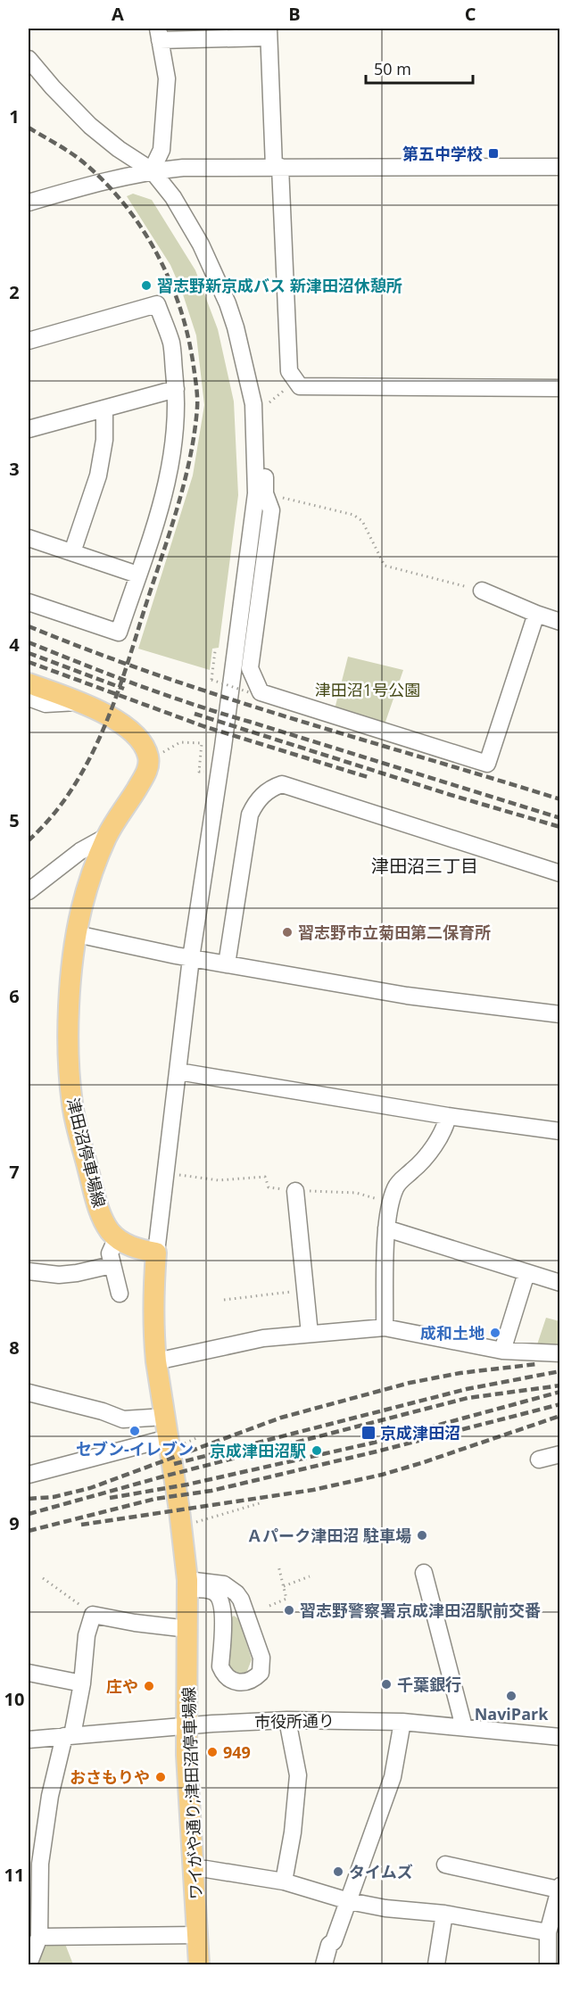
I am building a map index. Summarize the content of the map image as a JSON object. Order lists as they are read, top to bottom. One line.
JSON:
{"streets":{"main road":["津田沼停車場線","ワイがや通り;津田沼停車場線"],"street":["市役所通り"]},"crossings":[["市役所通り","ワイがや通り;津田沼停車場線"]],"districts":["津田沼三丁目"],"parks":["津田沼1号公園"],"places":{"transit":["第五中学校","京成津田沼"],"other":["習志野新京成バス 新津田沼休憩所","習志野市立菊田第二保育所","成和土地","セブン-イレブン","京成津田沼駅","Ａパーク津田沼 駐車場","習志野警察署京成津田沼駅前交番","千葉銀行","庄や","NaviPark","949","おさもりや","タイムズ"]},"scale_bar":"50 m","grid":{"columns":["A","B","C"],"rows":["1","2","3","4","5","6","7","8","9","10","11"]}}
